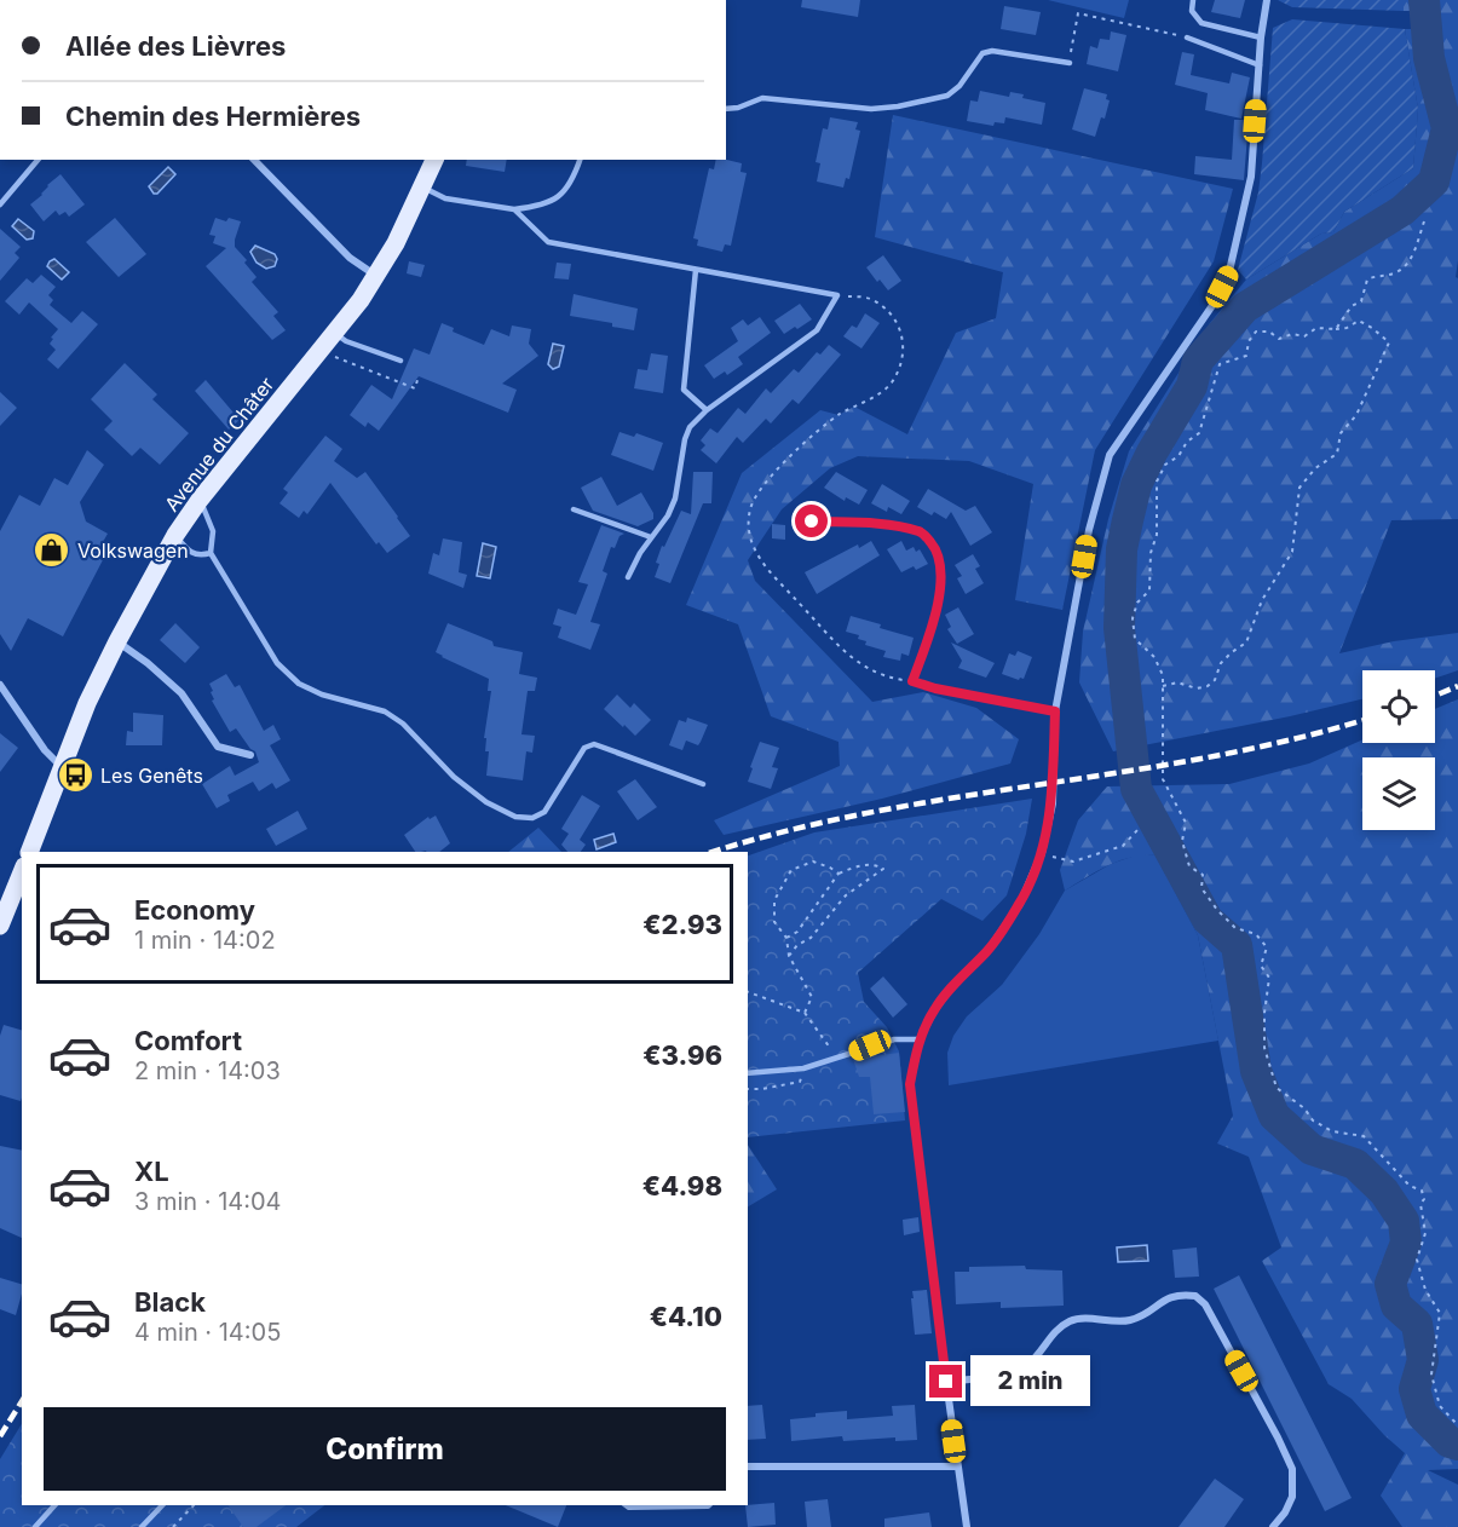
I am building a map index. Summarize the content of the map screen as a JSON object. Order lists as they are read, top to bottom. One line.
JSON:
{"streets":{"main road":["Avenue du Châter"]},"places":{"shop":["Volkswagen"],"bus stop":["Les Genêts"]},"page":{"banner":["Allée des Lièvres","Chemin des Hermières"],"list":[{"name":"Economy","note":"1 min · 14:02","value":"€2.93"},{"name":"Comfort","note":"2 min · 14:03","value":"€3.96"},{"name":"XL","note":"3 min · 14:04","value":"€4.98"},{"name":"Black","note":"4 min · 14:05","value":"€4.10"}],"bubble":"2 min","buttons":"Confirm"}}
